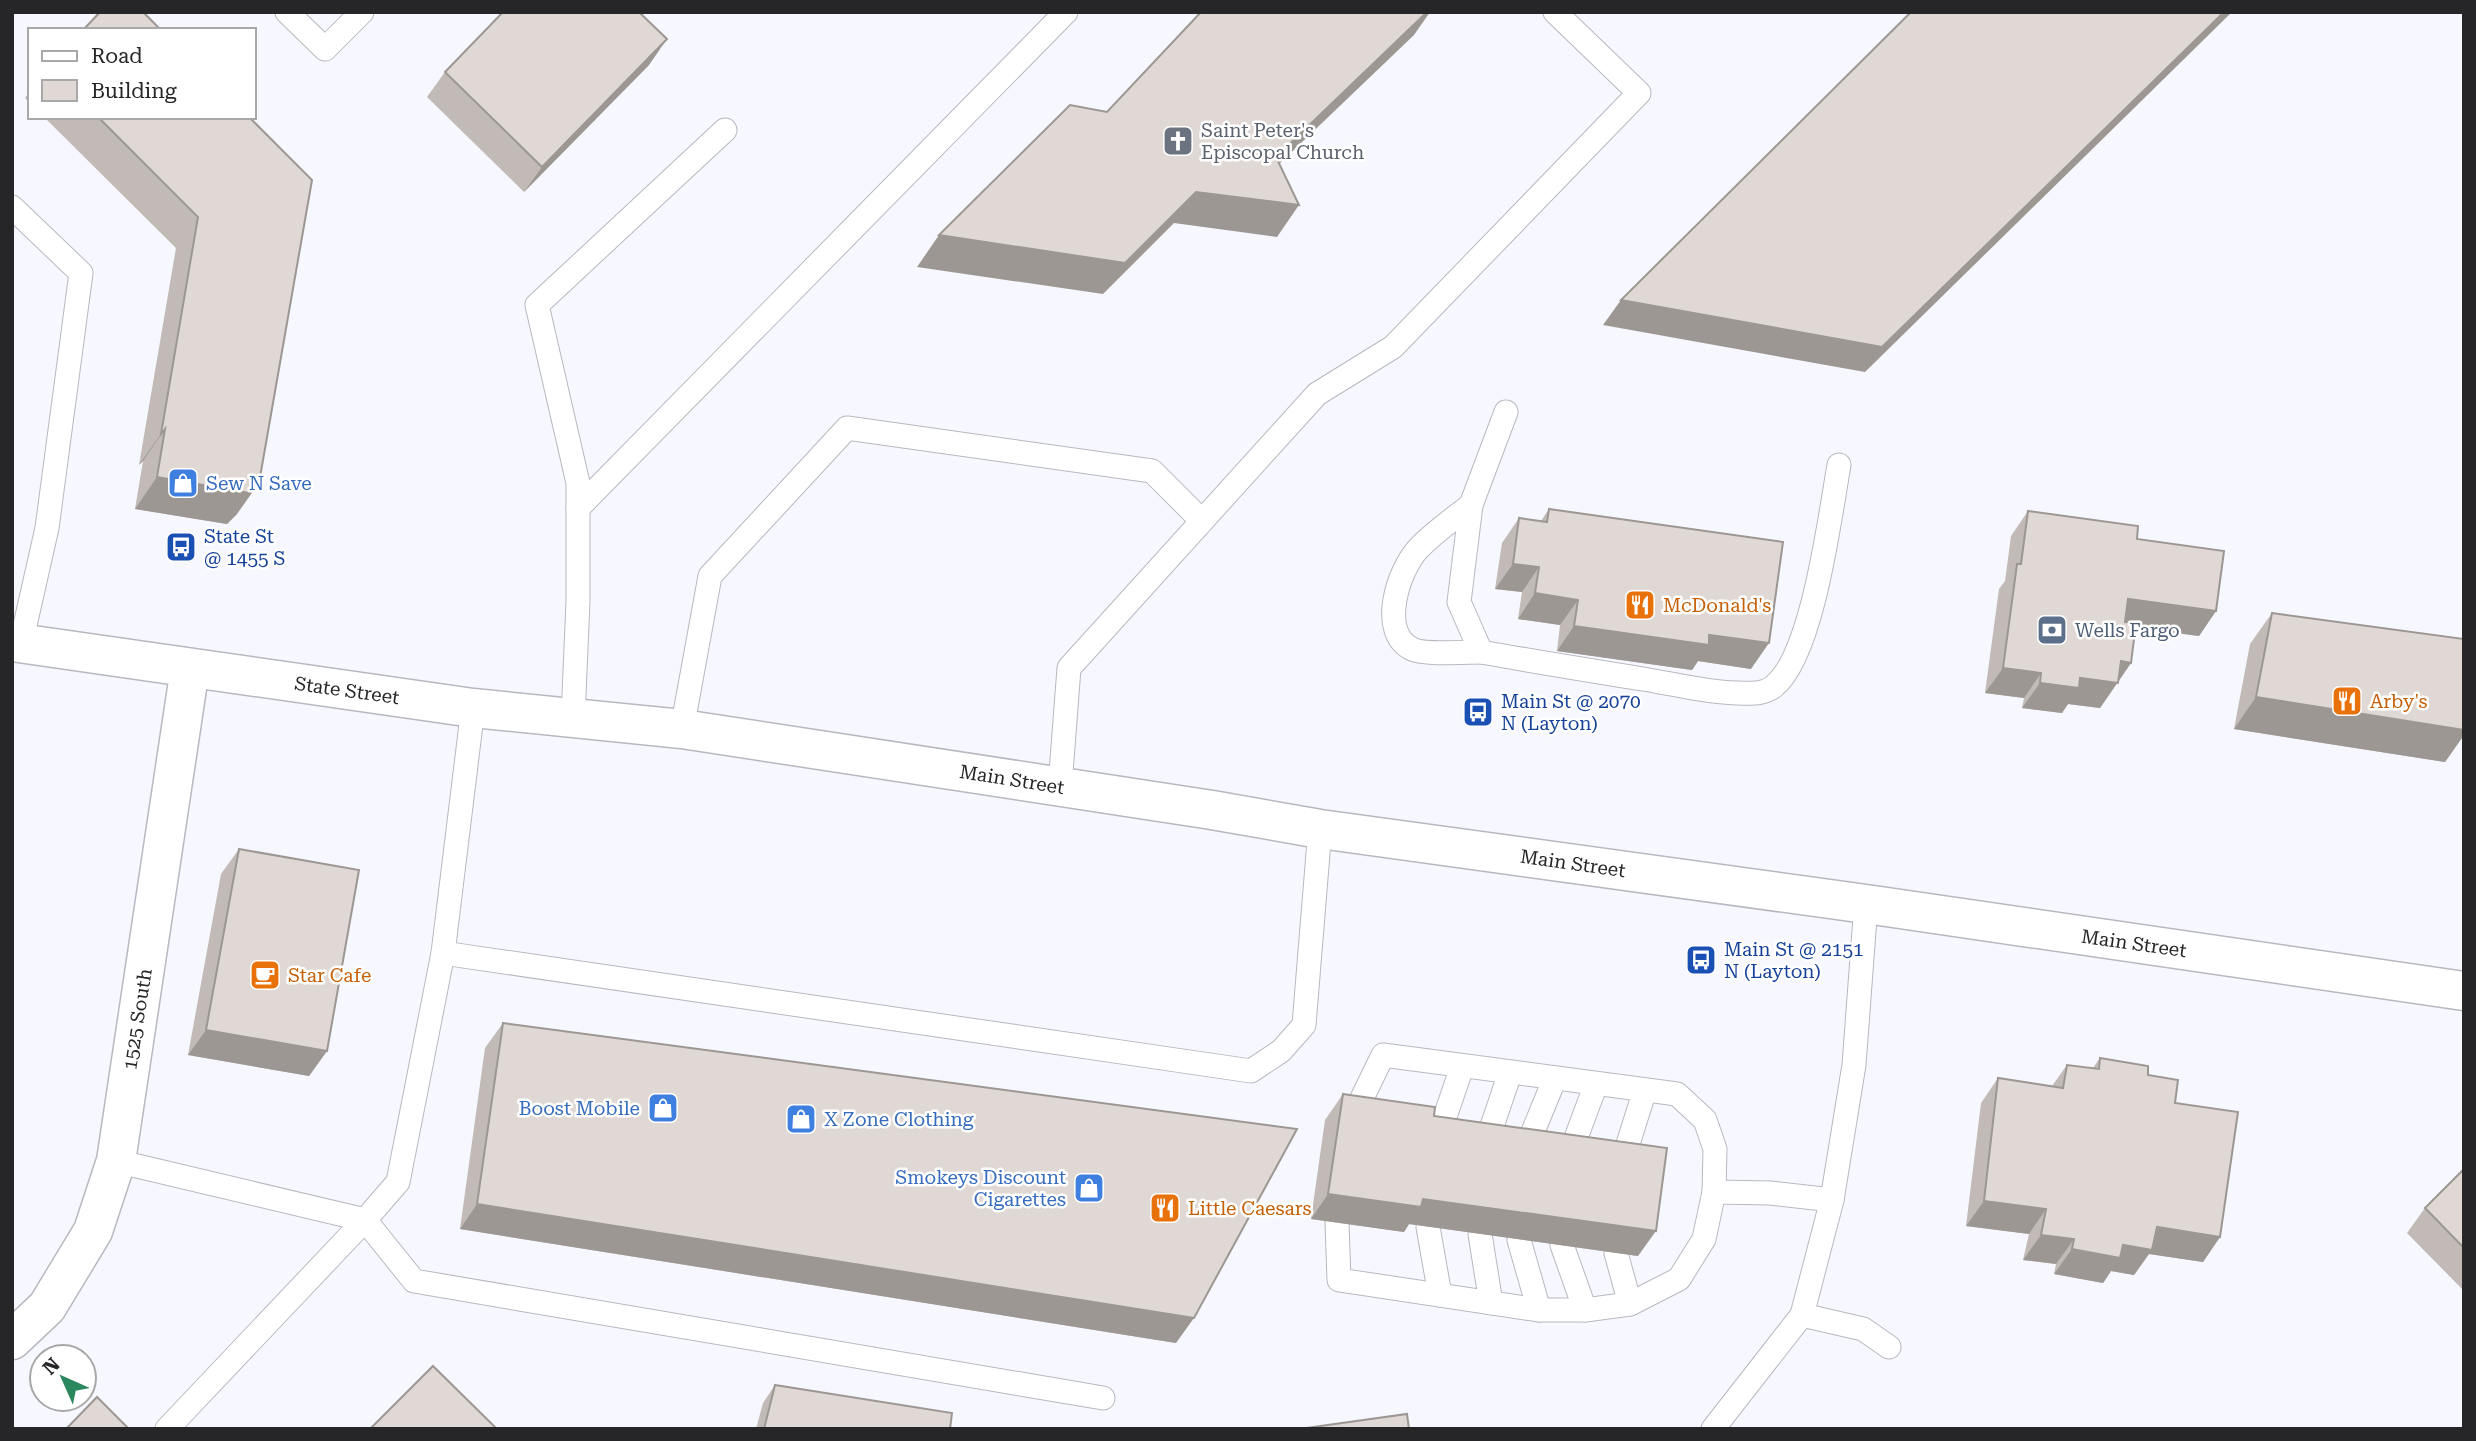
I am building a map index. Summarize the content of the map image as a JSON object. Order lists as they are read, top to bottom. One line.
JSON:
{"streets":{"main road":["State Street","Main Street","1525 South"]},"crossings":[["State Street","Main Street"],["State Street","1525 South"]],"places":{"church":["Saint Peter's Episcopal Church"],"shop":["Sew N Save","Boost Mobile","X Zone Clothing","Smokeys Discount Cigarettes"],"bus stop":["State St @ 1455 S","Main St @ 2070 N (Layton)","Main St @ 2151 N (Layton)"],"restaurant":["McDonald's","Arby's","Little Caesars"],"bank":["Wells Fargo"],"cafe":["Star Cafe"]},"legend":["Road","Building"],"north":"top left"}
